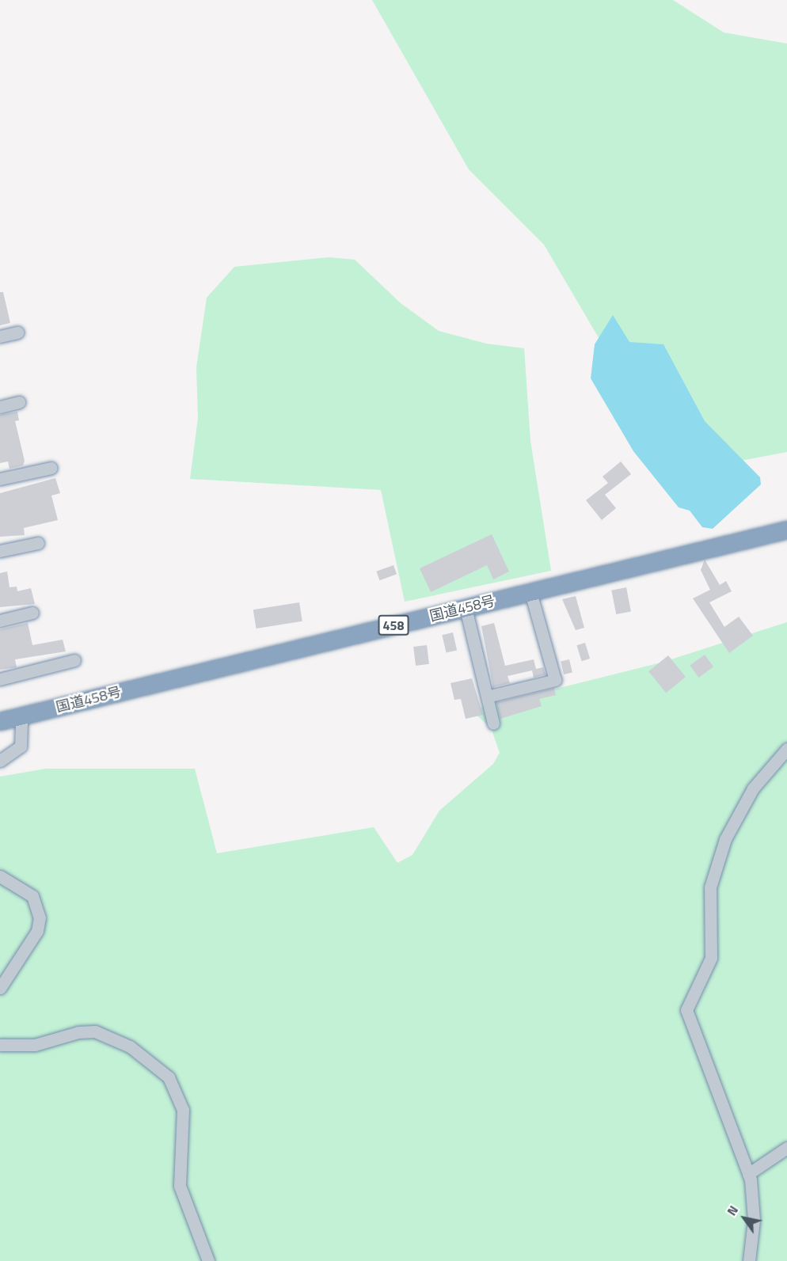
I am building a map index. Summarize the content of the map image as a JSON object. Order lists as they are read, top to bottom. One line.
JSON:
{"streets":{"highway":["国道458号","458"]},"north":"top left"}
